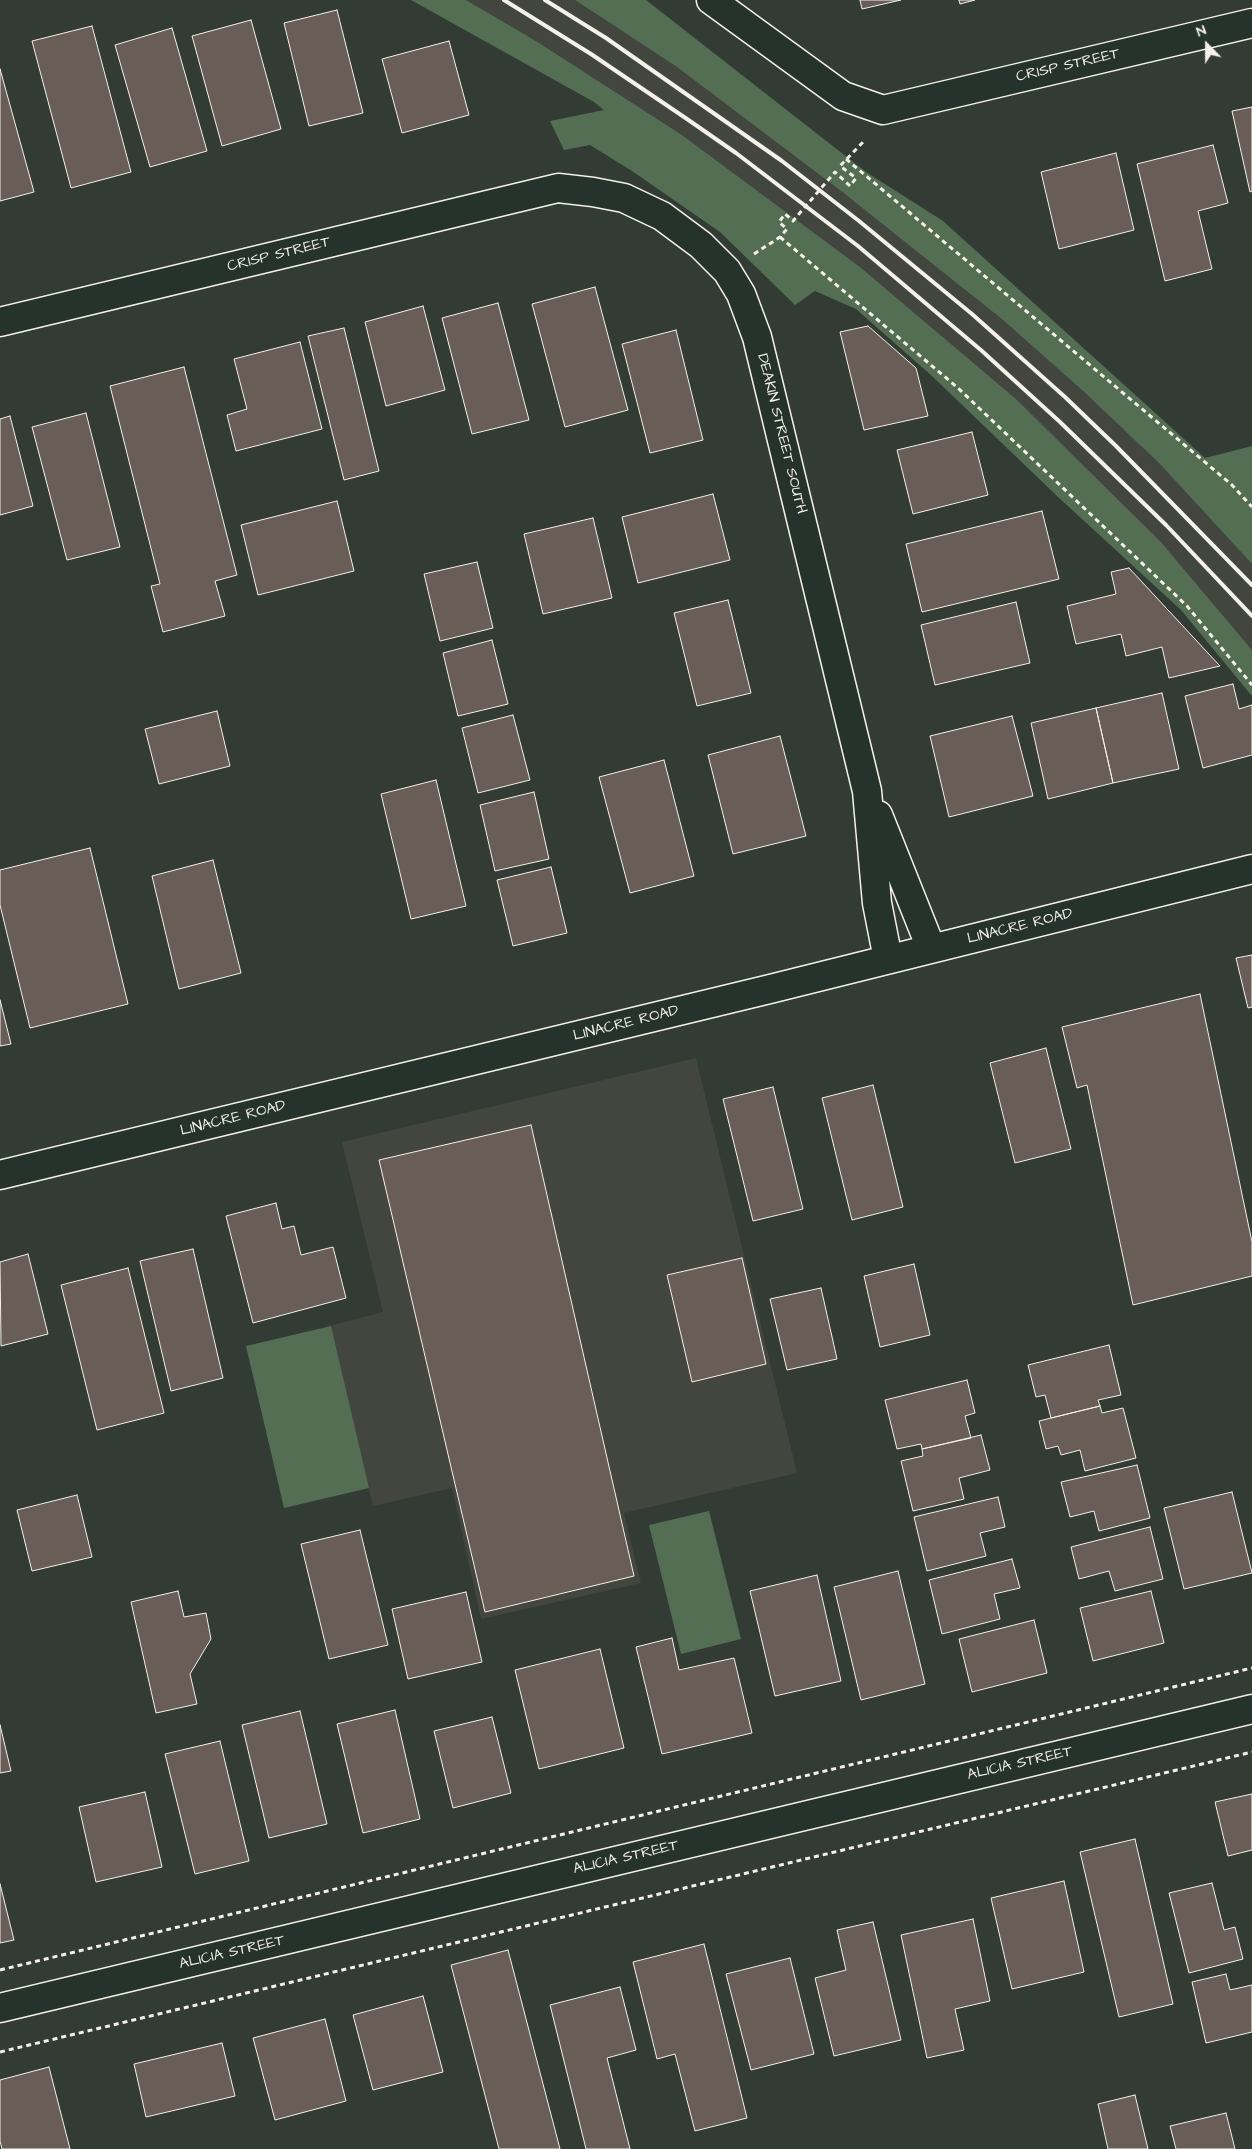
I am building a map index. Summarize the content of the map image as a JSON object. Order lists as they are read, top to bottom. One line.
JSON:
{"streets":{"street":["CRISP STREET","DEAKIN STREET SOUTH","LINACRE ROAD","ALICIA STREET"]},"crossings":[["CRISP STREET","DEAKIN STREET SOUTH"],["DEAKIN STREET SOUTH","LINACRE ROAD"]],"north":"top"}
